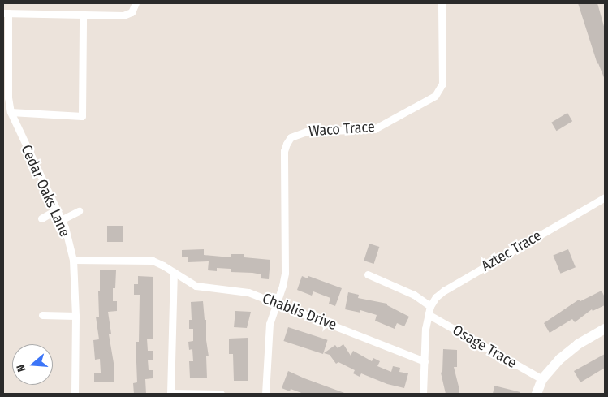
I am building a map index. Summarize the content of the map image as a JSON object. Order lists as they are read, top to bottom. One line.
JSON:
{"streets":{"street":["Waco Trace","Cedar Oaks Lane","Aztec Trace","Chablis Drive","Osage Trace"]},"crossings":[["Waco Trace","Chablis Drive"],["Cedar Oaks Lane","Chablis Drive"],["Aztec Trace","Chablis Drive"],["Aztec Trace","Osage Trace"]],"north":"left"}
